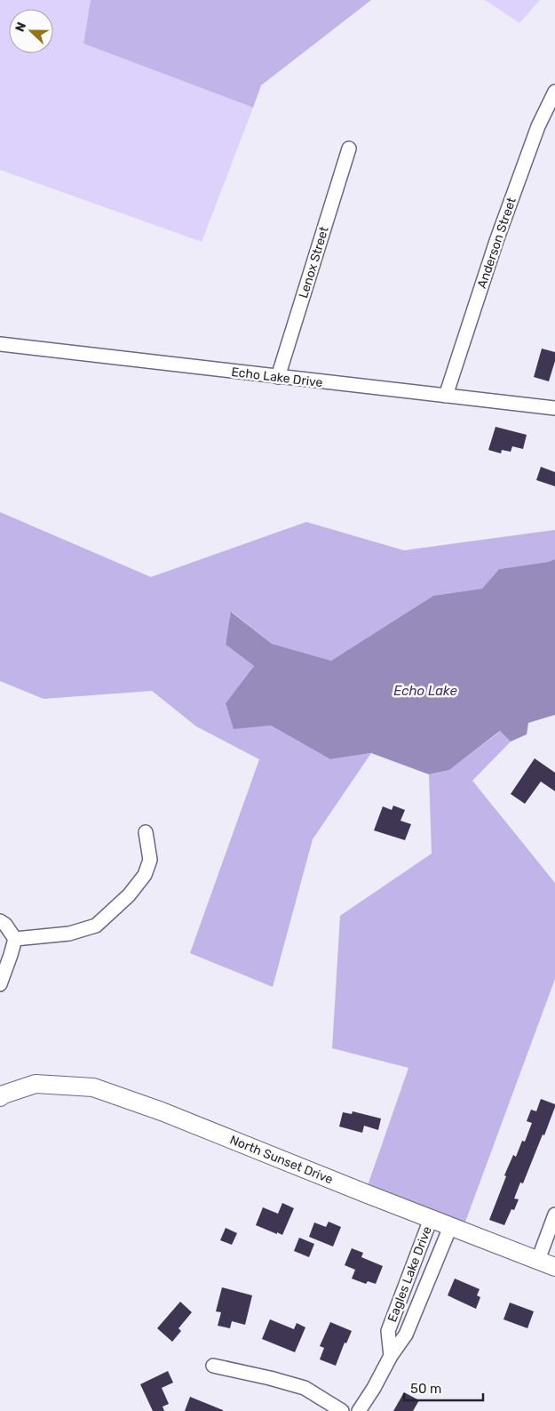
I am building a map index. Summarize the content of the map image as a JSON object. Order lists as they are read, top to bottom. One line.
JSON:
{"streets":{"main road":["North Sunset Drive"],"street":["Anderson Street","Lenox Street","Echo Lake Drive","Eagles Lake Drive"]},"crossings":[["Anderson Street","Echo Lake Drive"],["Lenox Street","Echo Lake Drive"],["North Sunset Drive","Eagles Lake Drive"]],"water":["Echo Lake"],"scale_bar":"50 m","north":"left"}
